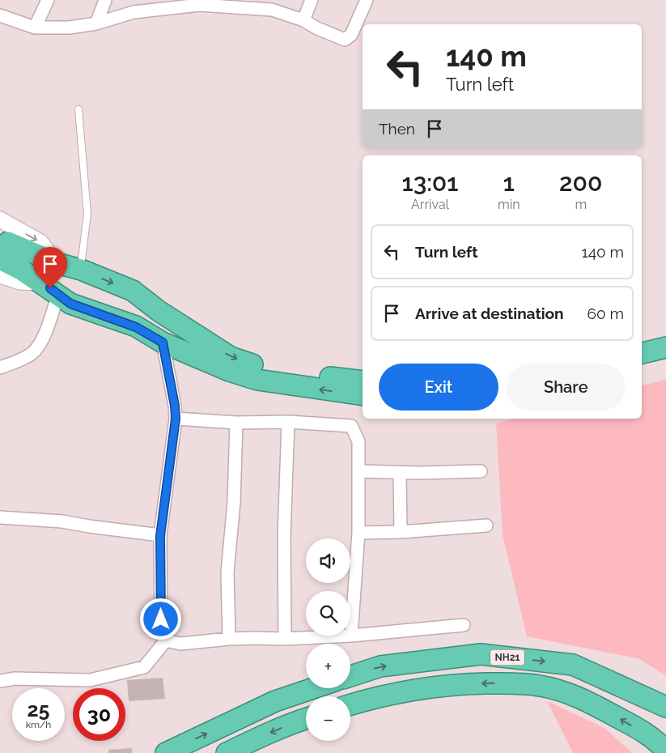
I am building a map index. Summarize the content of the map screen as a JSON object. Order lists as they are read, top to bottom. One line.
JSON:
{"streets":{"highway":["NH21"]},"page":{"turn":["140 m","Turn left"],"then":"Then","eta":["13:01","Arrival","1","min","200","m"],"list":[{"name":"Turn left","value":"140 m"},{"name":"Arrive at destination","value":"60 m"}],"buttons":["Exit","Share"],"map_buttons":["+","−"],"speed":"25 km/h","limit":"30"}}
